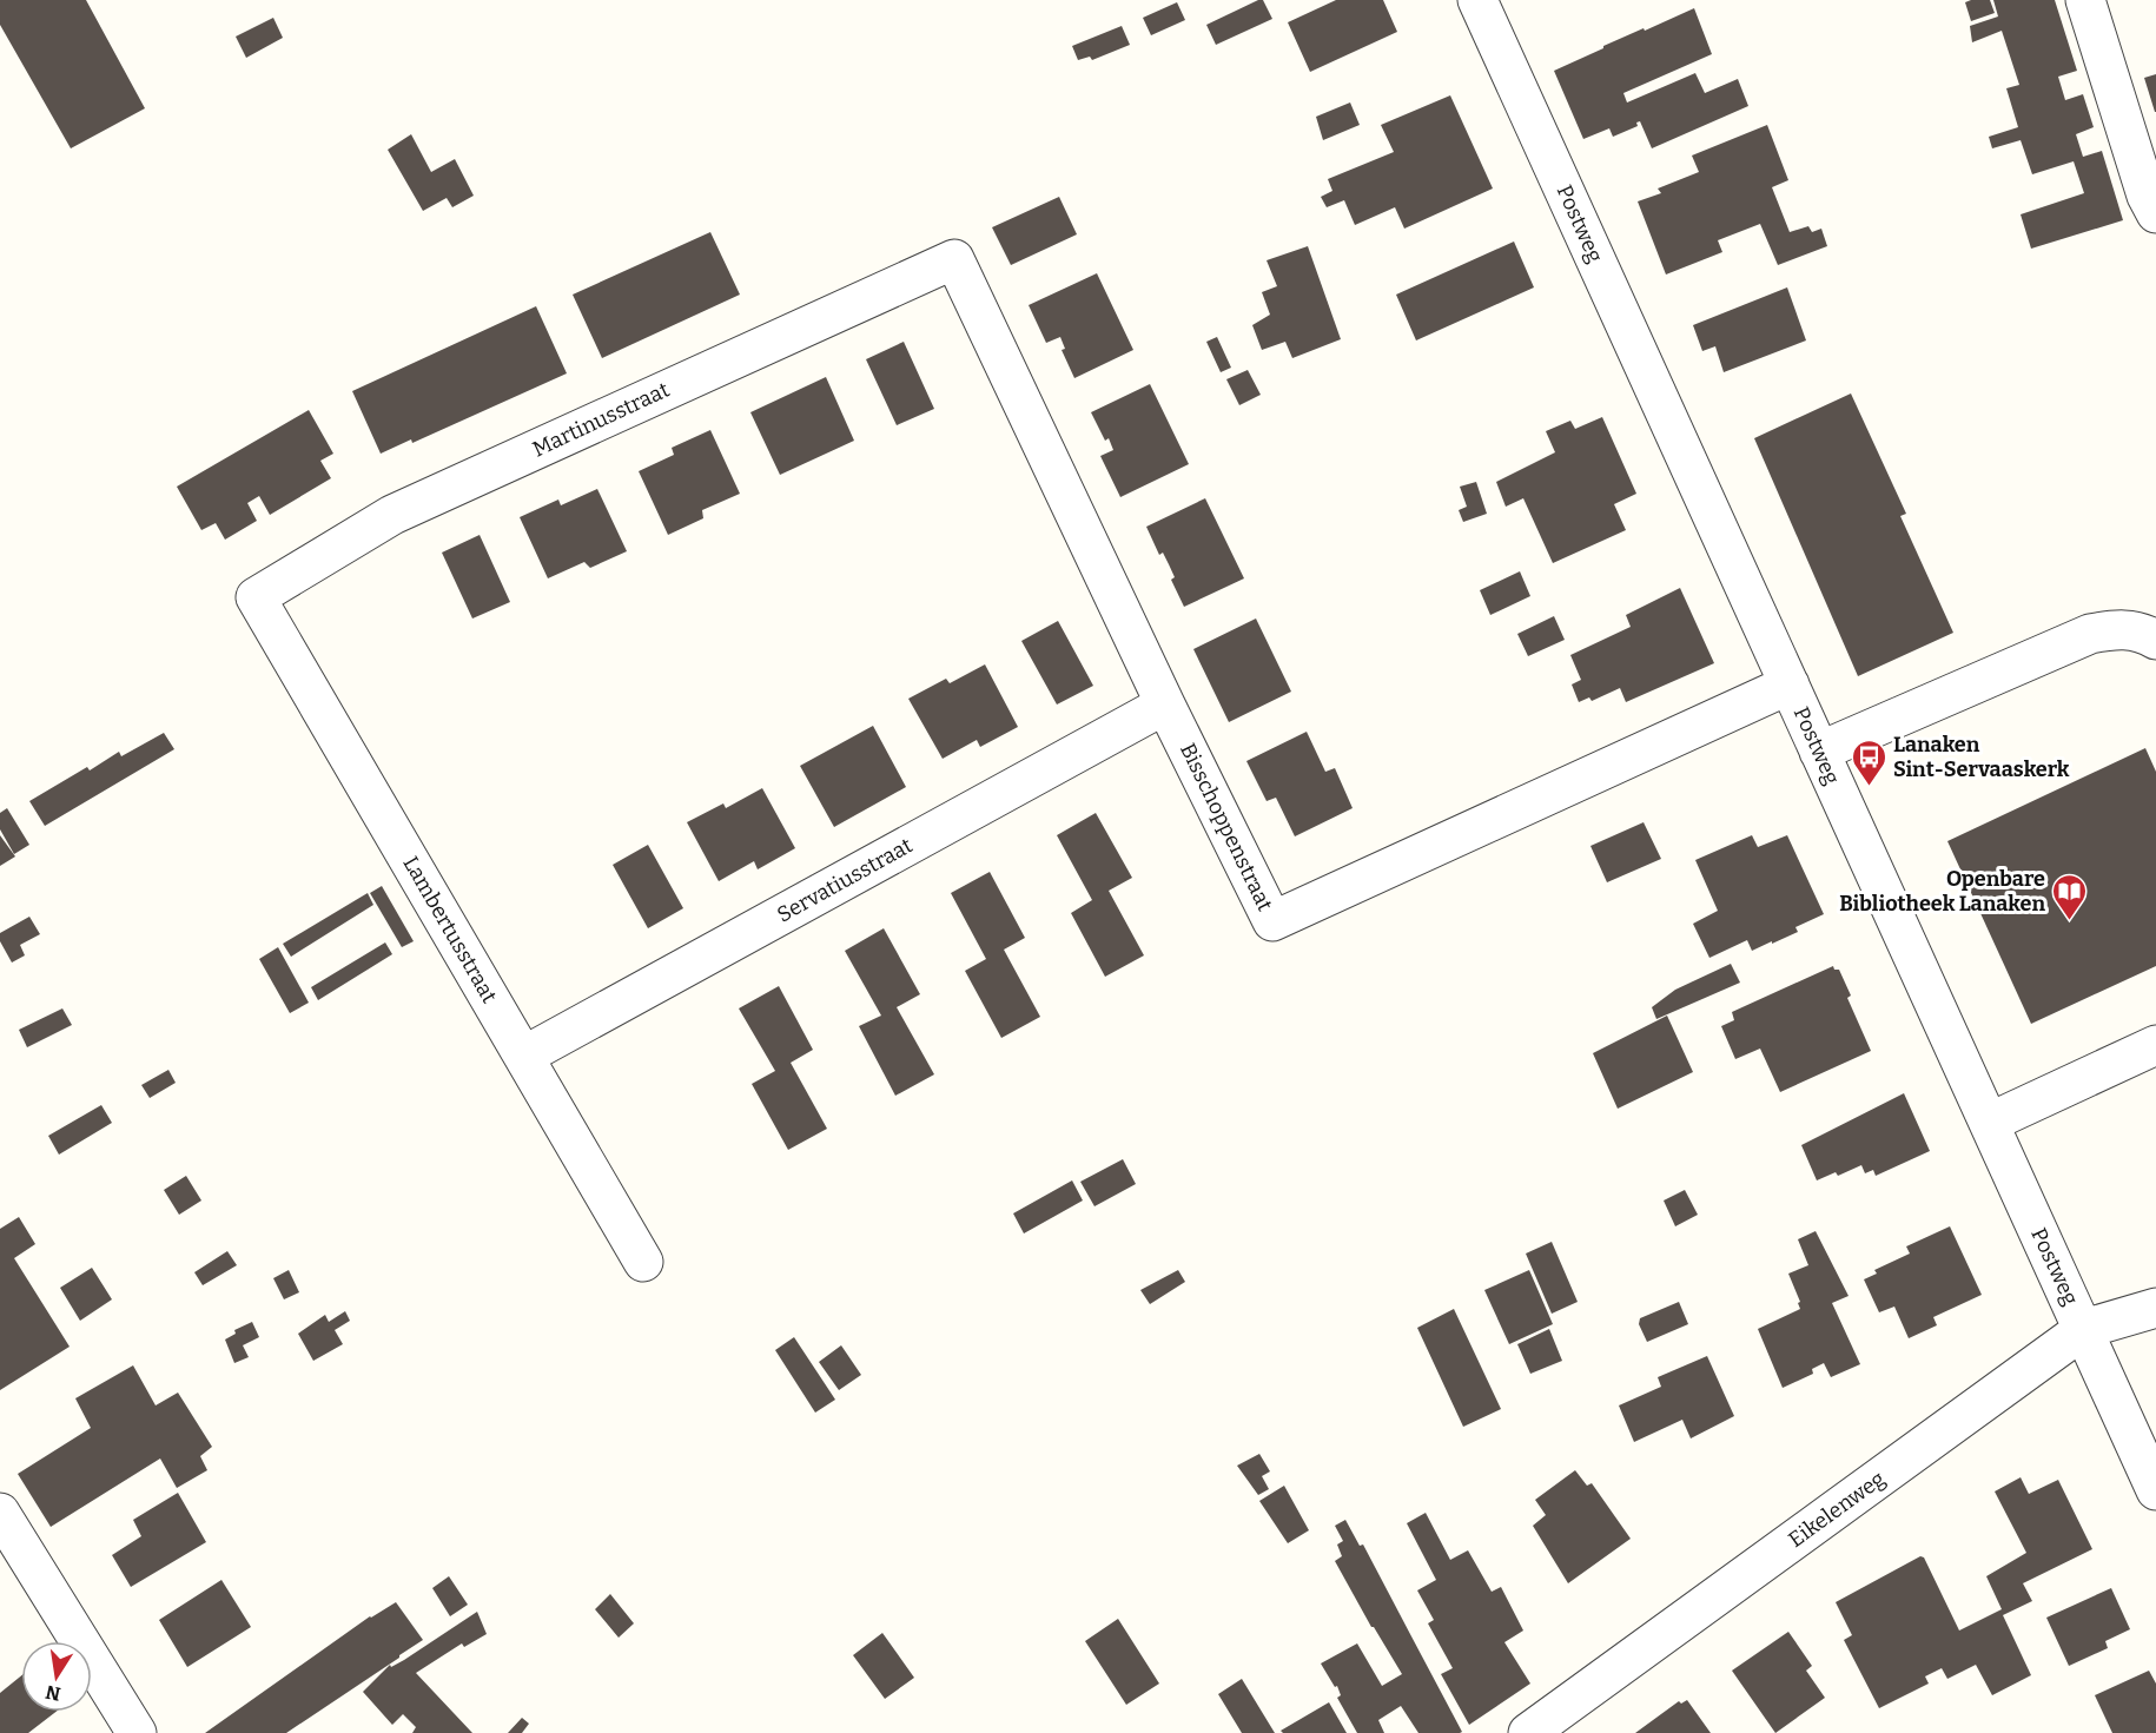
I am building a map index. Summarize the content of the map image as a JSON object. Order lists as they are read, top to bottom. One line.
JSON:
{"streets":{"street":["Postweg","Martinusstraat","Bisschoppenstraat","Servatiusstraat","Lambertusstraat","Eikelenweg"]},"crossings":[["Postweg","Bisschoppenstraat"],["Postweg","Eikelenweg"],["Martinusstraat","Bisschoppenstraat"],["Martinusstraat","Lambertusstraat"],["Bisschoppenstraat","Servatiusstraat"],["Servatiusstraat","Lambertusstraat"]],"places":{"bus stop":["Lanaken Sint-Servaaskerk"],"library":["Openbare Bibliotheek Lanaken"]},"north":"bottom"}
